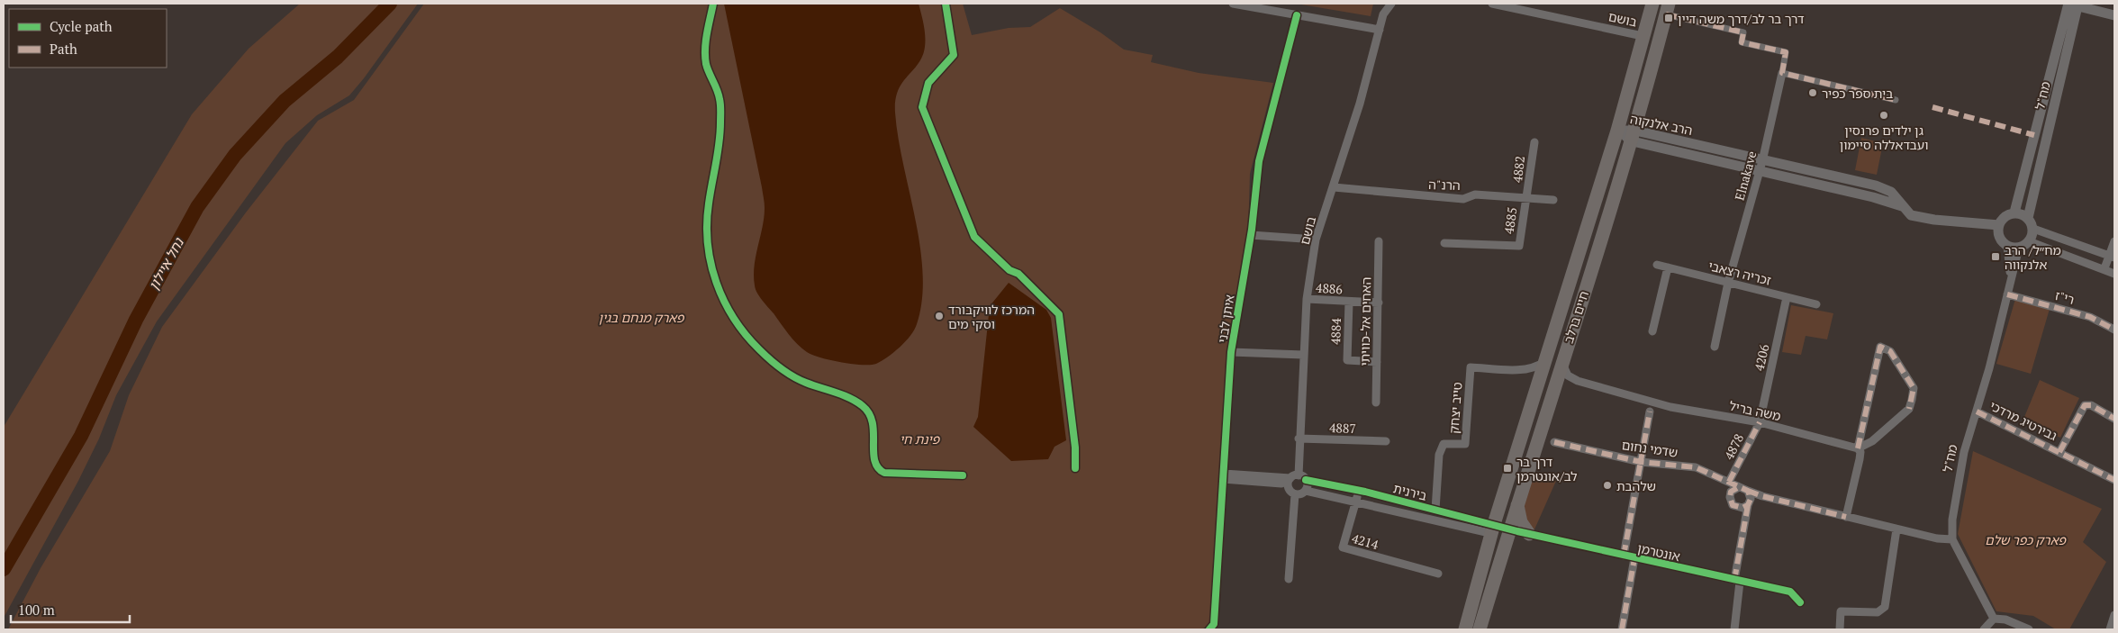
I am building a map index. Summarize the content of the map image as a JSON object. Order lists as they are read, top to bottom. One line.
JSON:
{"streets":{"main road":["חיים ברלב"],"street":["בושם","מח\"ל","הרב אלנקוה","4882","Elnakave","הרנ\"ה","4885","זכריה רצאבי","4886","רי\"ז","איתן לבני","האחים אל-כוויתי","4884","4206","טייב יצחק","משה בריל","גבירטיג מרדכי","4887","4878","שדמי נחום","בירנית","4214","אונטרמן"]},"crossings":[["בושם","הרנ\"ה"],["בושם","4886"],["בושם","חיים ברלב"],["בושם","4887"],["בושם","בירנית"],["מח\"ל","הרב אלנקוה"],["מח\"ל","רי\"ז"],["מח\"ל","גבירטיג מרדכי"],["מח\"ל","שדמי נחום"],["הרב אלנקוה","Elnakave"],["הרב אלנקוה","חיים ברלב"],["4882","הרנ\"ה"],["4882","4885"],["Elnakave","זכריה רצאבי"],["הרנ\"ה","4885"],["זכריה רצאבי","4206"],["4886","האחים אל-כוויתי"],["4886","4884"],["חיים ברלב","טייב יצחק"],["חיים ברלב","בירנית"],["חיים ברלב","אונטרמן"],["האחים אל-כוויתי","4884"],["4206","משה בריל"],["4206","4878"],["טייב יצחק","בירנית"],["משה בריל","4878"],["4878","שדמי נחום"],["בירנית","4214"],["בירנית","אונטרמן"]],"water":["נחל איילון"],"parks":["פארק מנחם בגין","פינת חי","פארק כפר שלם"],"places":{"transit":["דרך בר לב/דרך משה דיין","מח״ל/ הרב אלנקווה","דרך בר לב/אונטרמן"],"other":["בית ספר כפיר","גן ילדים פרנסין ועבדאללה סיימון","המרכז לוויקבורד וסקי מים","שלהבת"]},"legend":["Cycle path","Path"],"scale_bar":"100 m"}
